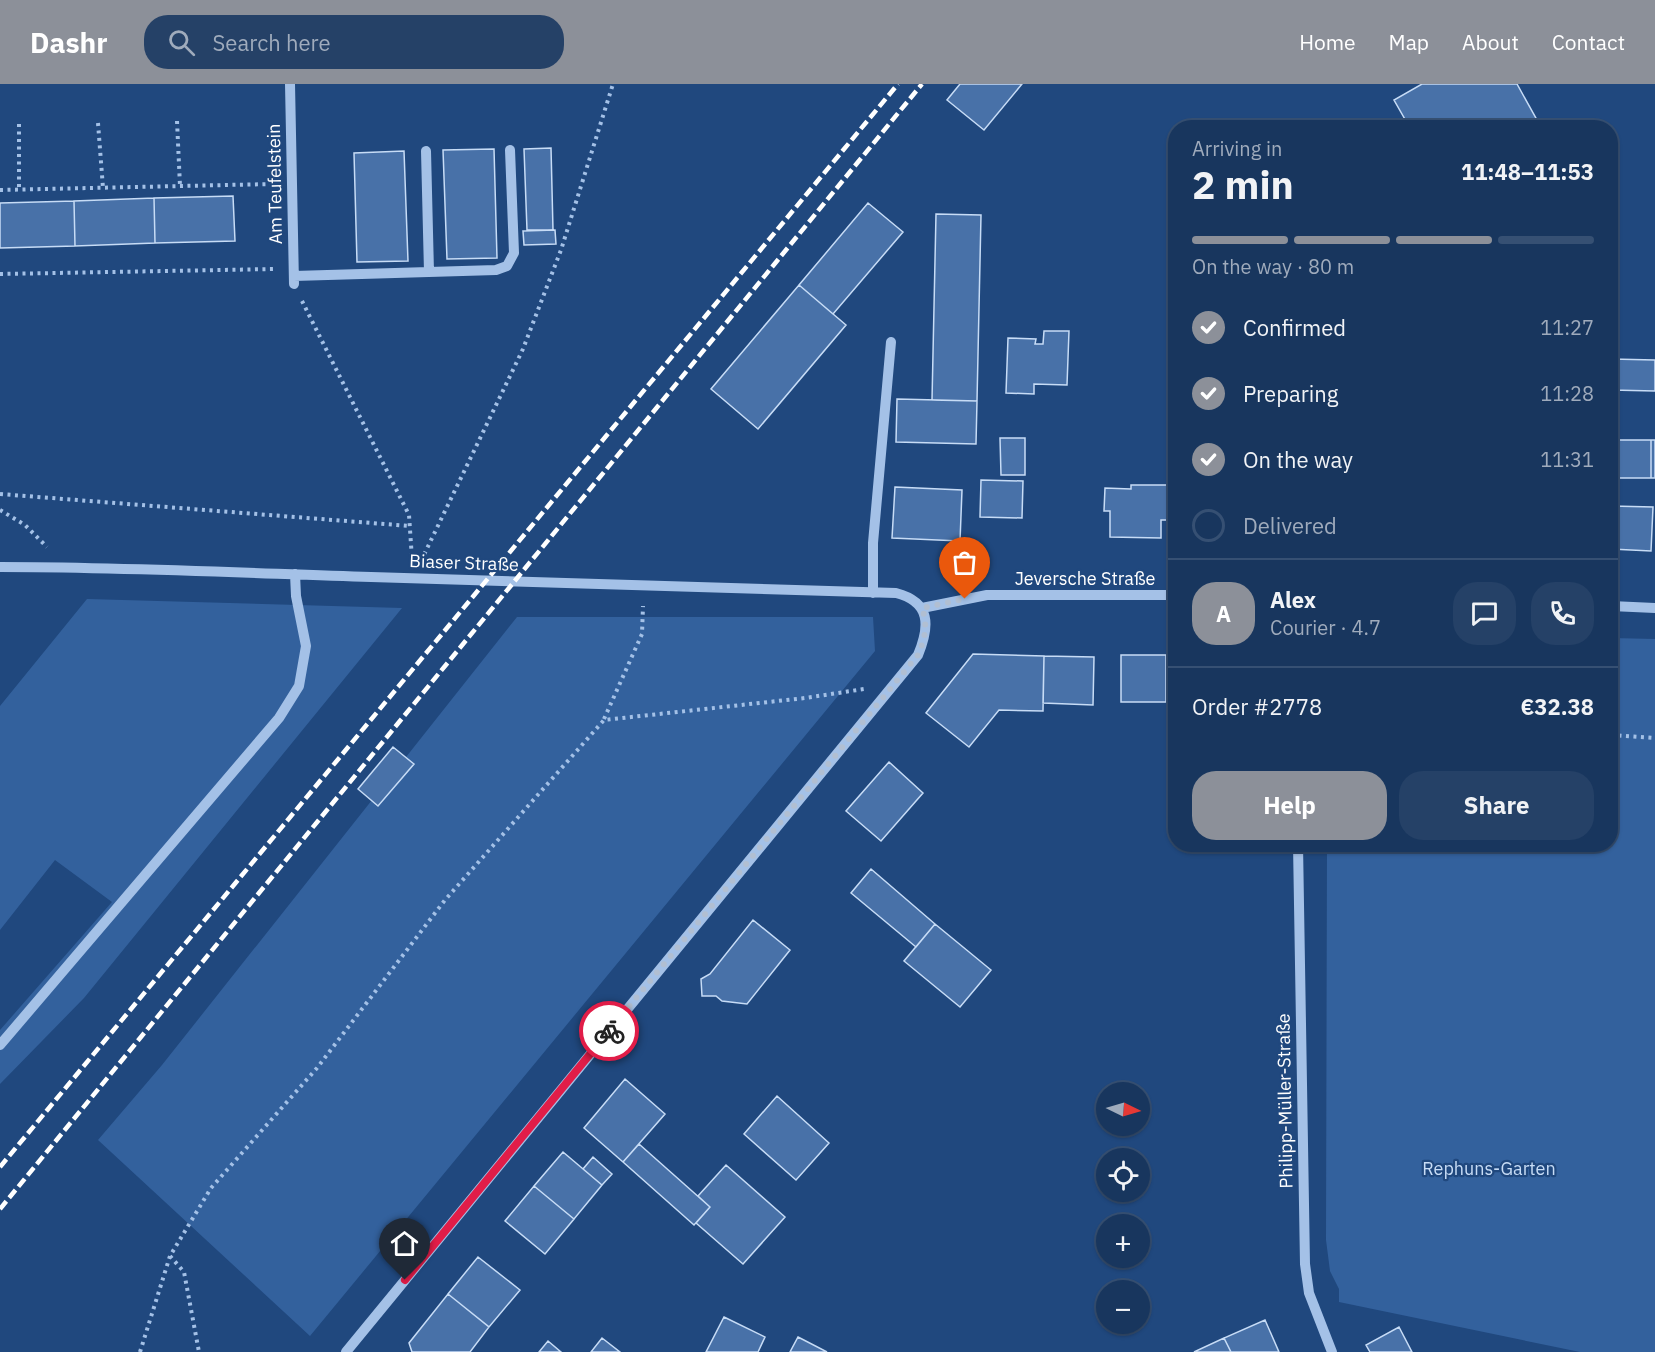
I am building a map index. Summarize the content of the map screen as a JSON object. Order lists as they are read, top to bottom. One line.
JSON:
{"streets":{"street":["Am Teufelstein","Biaser Straße","Jeversche Straße","Philipp-Müller-Straße"]},"crossings":[["Biaser Straße","Jeversche Straße"]],"parks":["Rephuns-Garten"],"north":"right","page":{"header":"Dashr","search":"Search here","nav":["Home","Map","About","Contact"],"heading":["2 min","Arriving in","11:48–11:53"],"panel":["Alex","Courier · 4.7","Order #2778","€32.38"],"bar":"On the way · 80 m","list":[["Confirmed","11:27"],["Preparing","11:28"],["On the way","11:31"],"Delivered"],"round":"A","buttons":["Help","Share"],"map_buttons":["+","−"]}}
